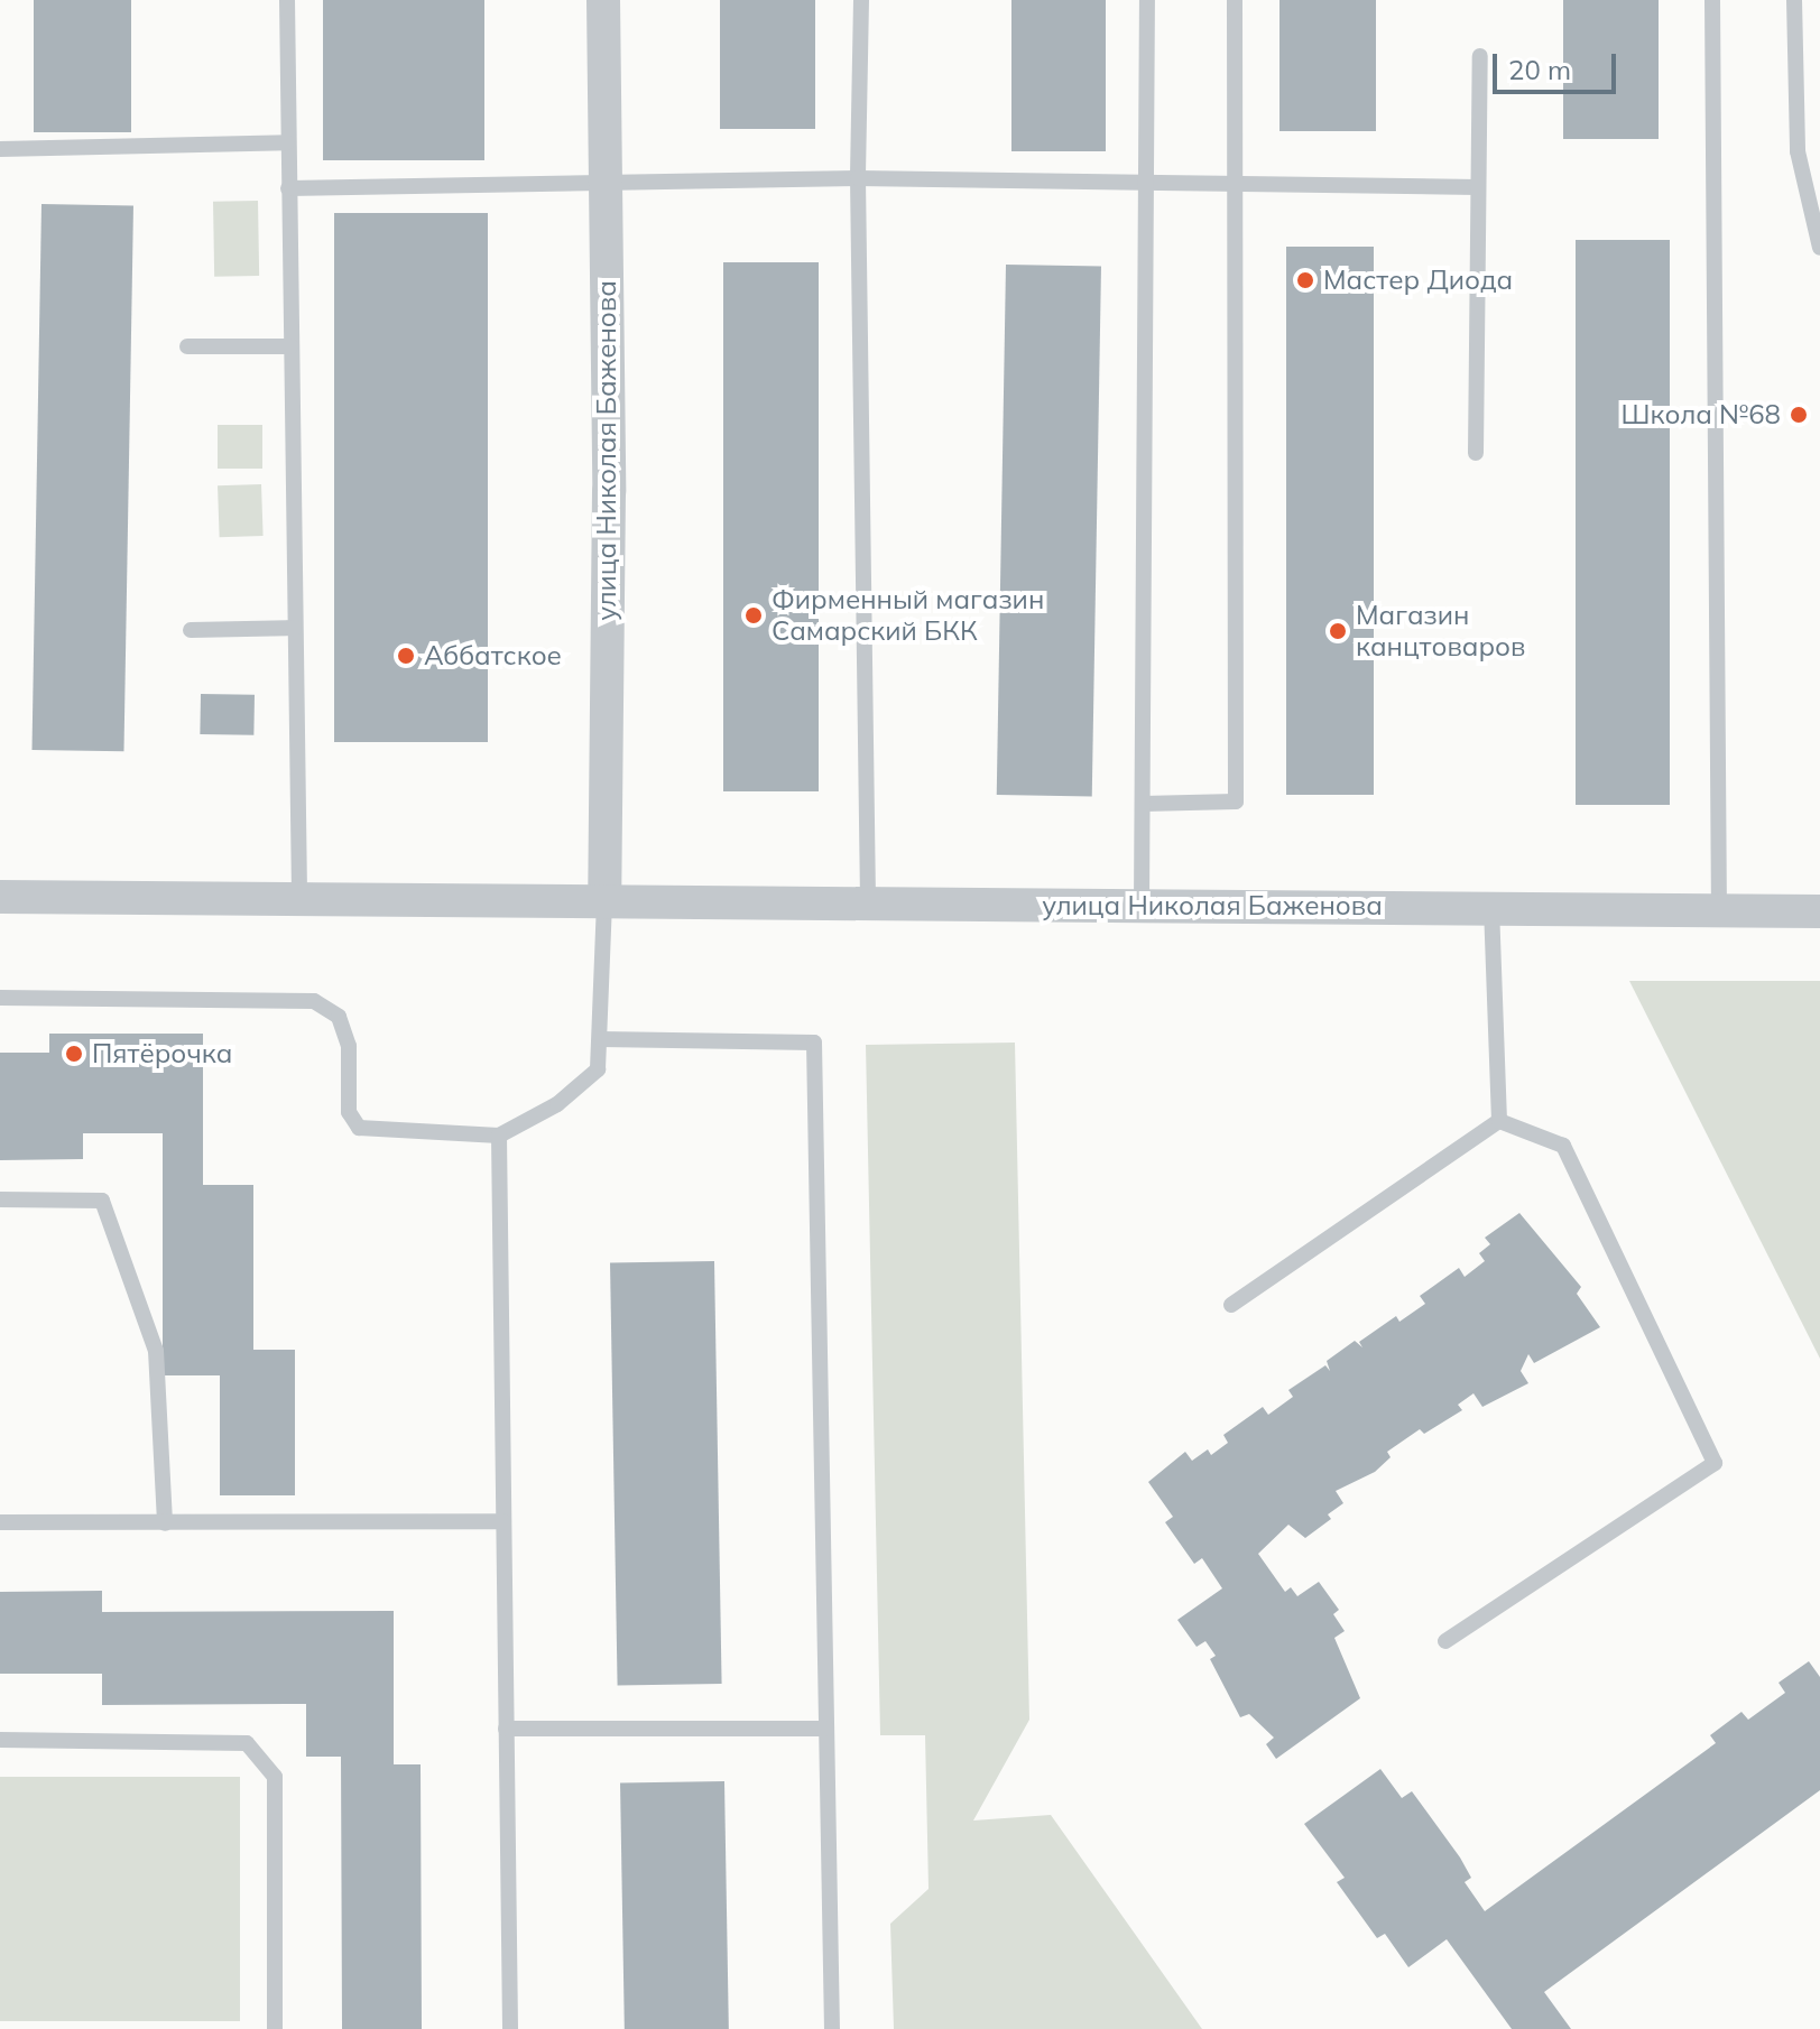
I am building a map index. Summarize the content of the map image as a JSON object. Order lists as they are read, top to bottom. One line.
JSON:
{"streets":{"street":["улица Николая Баженова"]},"places":["Мастер Диода","Школа №68","Фирменный магазин Самарский БКК","Магазин канцтоваров","Аббатское","Пятёрочка"],"scale_bar":"20 m"}
